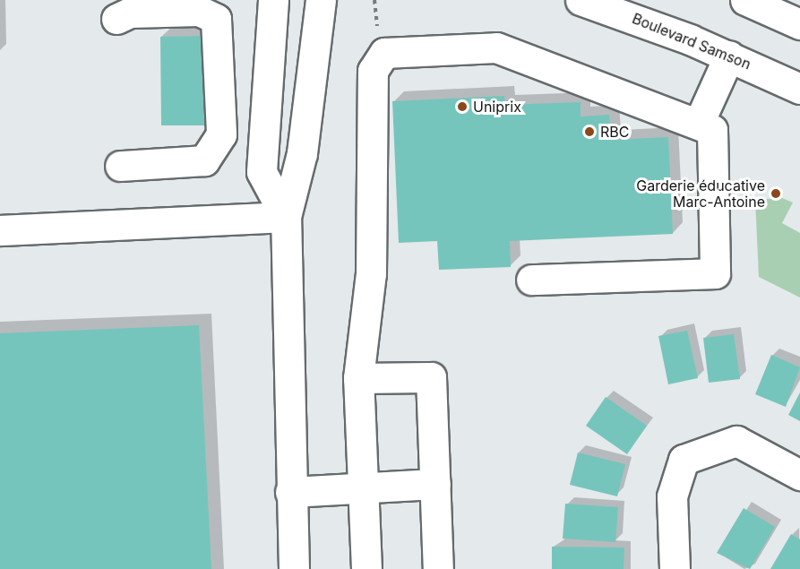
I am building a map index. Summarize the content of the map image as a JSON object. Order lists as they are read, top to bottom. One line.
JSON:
{"streets":{"street":["Boulevard Samson"]},"places":["Uniprix","RBC","Garderie éducative Marc-Antoine"]}
